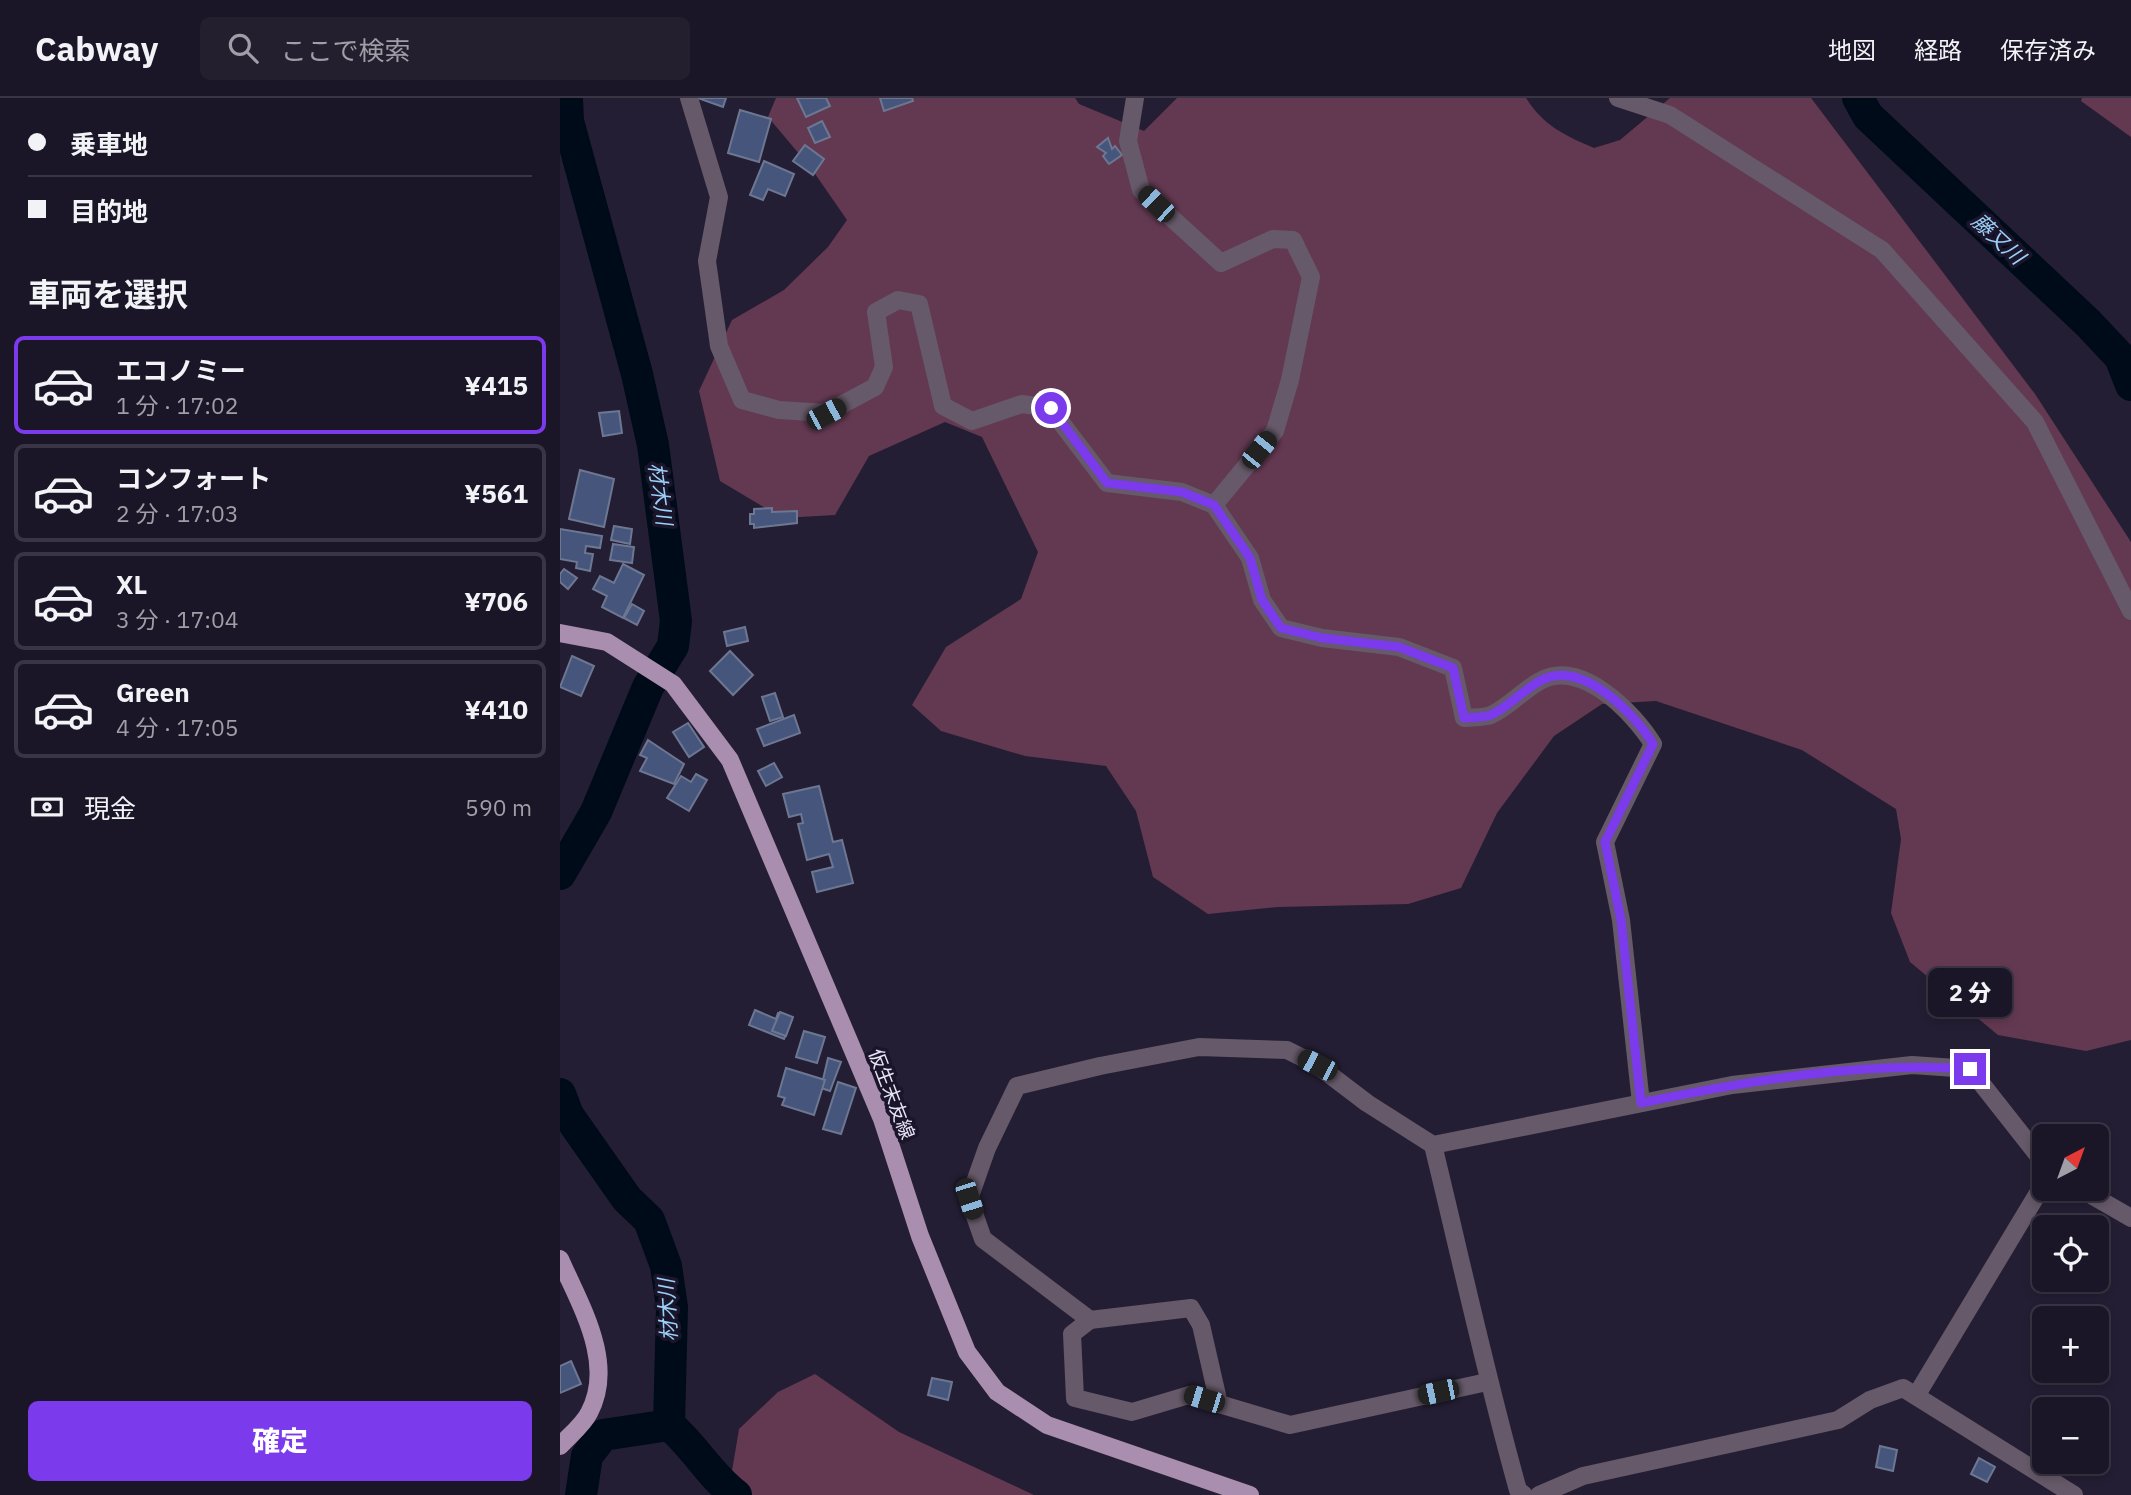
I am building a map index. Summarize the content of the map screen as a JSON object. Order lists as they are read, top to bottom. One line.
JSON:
{"streets":{"main road":["仮生末友線"]},"water":["藤又川","材木川"],"north":"top right","page":{"header":"Cabway","search":"ここで検索","nav":["地図","経路","保存済み"],"banner":["乗車地","目的地"],"heading":"車両を選択","list":[{"name":"エコノミー","note":"1 分 · 17:02","value":"¥415"},{"name":"コンフォート","note":"2 分 · 17:03","value":"¥561"},{"name":"XL","note":"3 分 · 17:04","value":"¥706"},{"name":"Green","note":"4 分 · 17:05","value":"¥410"}],"pay":["現金","590 m"],"bubble":"2 分","map_buttons":["+","−"],"buttons":"確定"}}
